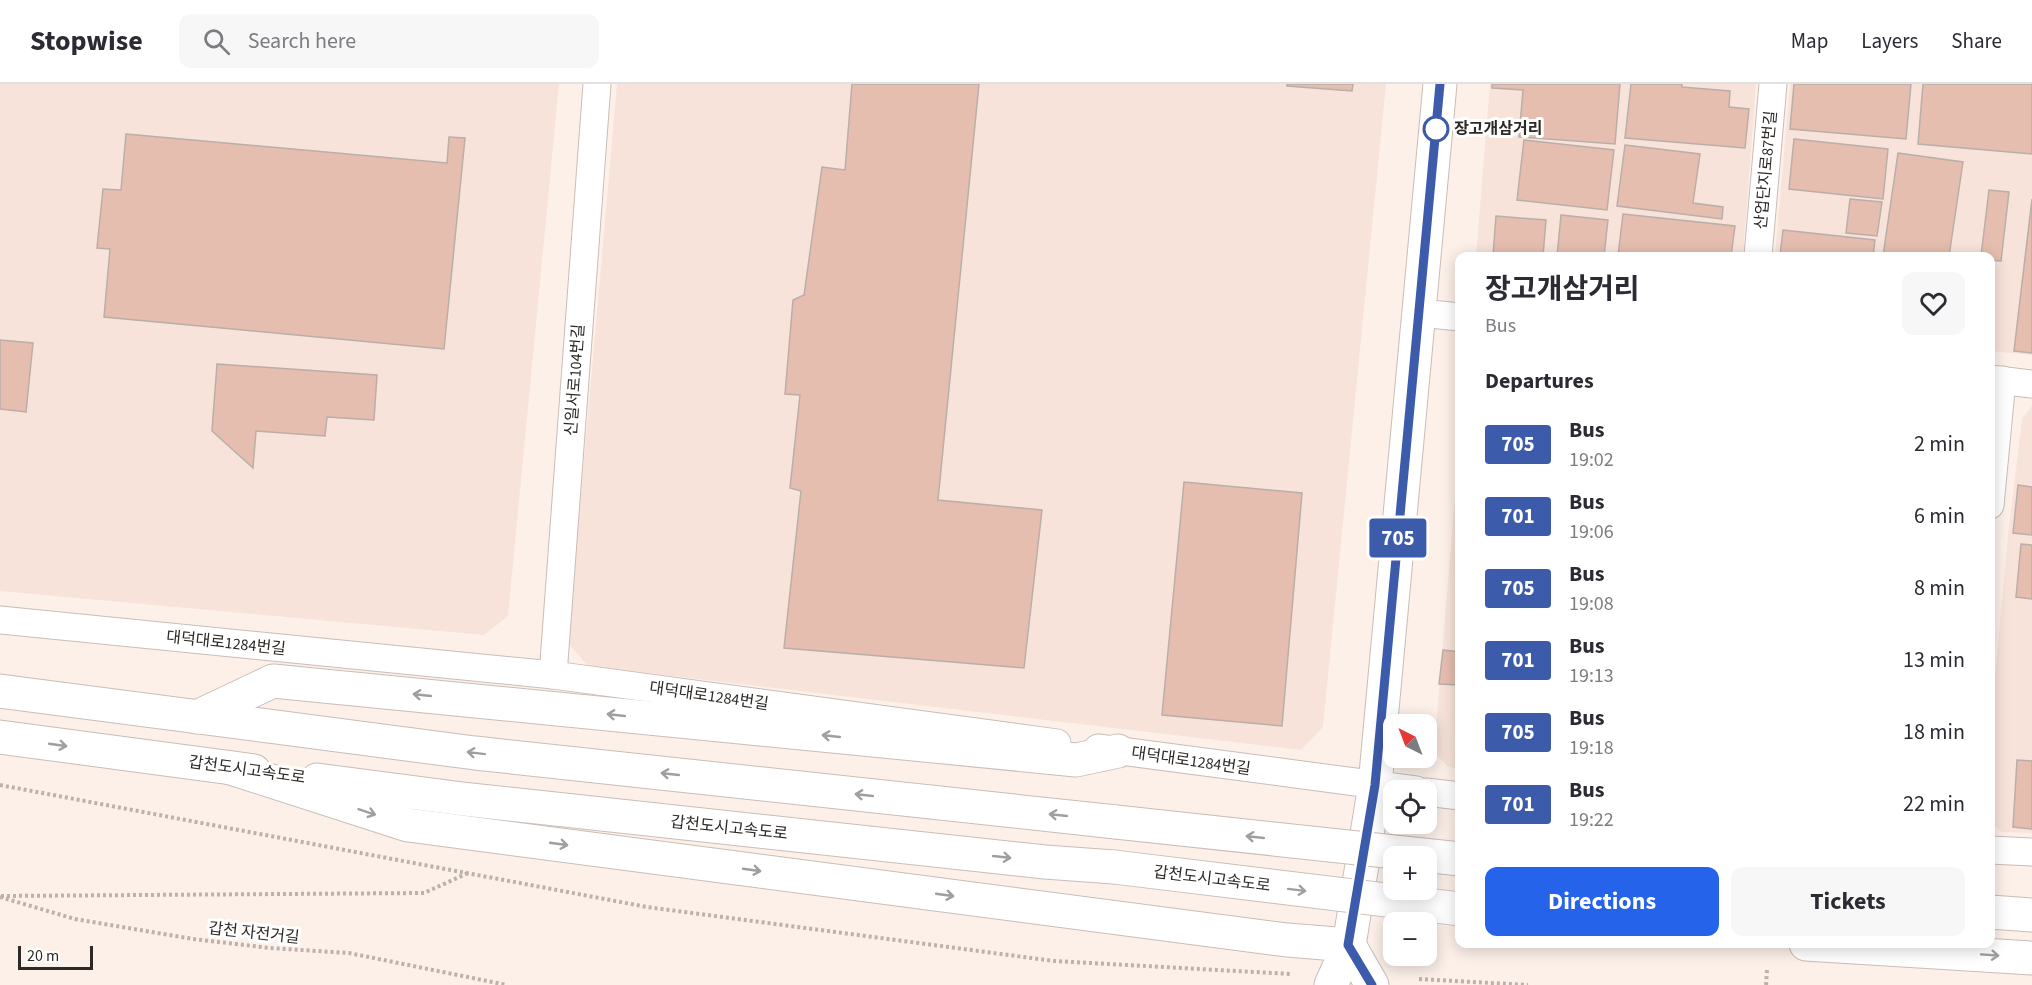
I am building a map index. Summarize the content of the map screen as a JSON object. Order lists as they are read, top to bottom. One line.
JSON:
{"streets":{"main road":["갑천도시고속도로"],"street":["산업단지로87번길","신일서로104번길","대덕대로1284번길"],"path":["갑천 자전거길"]},"crossings":[["신일서로104번길","대덕대로1284번길"]],"places":["장고개삼거리"],"lines":["bus line 705"],"scale_bar":"20 m","north":"top left","page":{"header":"Stopwise","search":"Search here","nav":["Map","Layers","Share"],"on_map":"705","heading":[["장고개삼거리","Bus"],"Departures"],"list":[{"mark":"705","name":"Bus","note":"19:02","value":"2 min"},{"mark":"701","name":"Bus","note":"19:06","value":"6 min"},{"mark":"705","name":"Bus","note":"19:08","value":"8 min"},{"mark":"701","name":"Bus","note":"19:13","value":"13 min"},{"mark":"705","name":"Bus","note":"19:18","value":"18 min"},{"mark":"701","name":"Bus","note":"19:22","value":"22 min"}],"map_buttons":["+","−"],"buttons":["Directions","Tickets"],"scale":"20 m"}}
